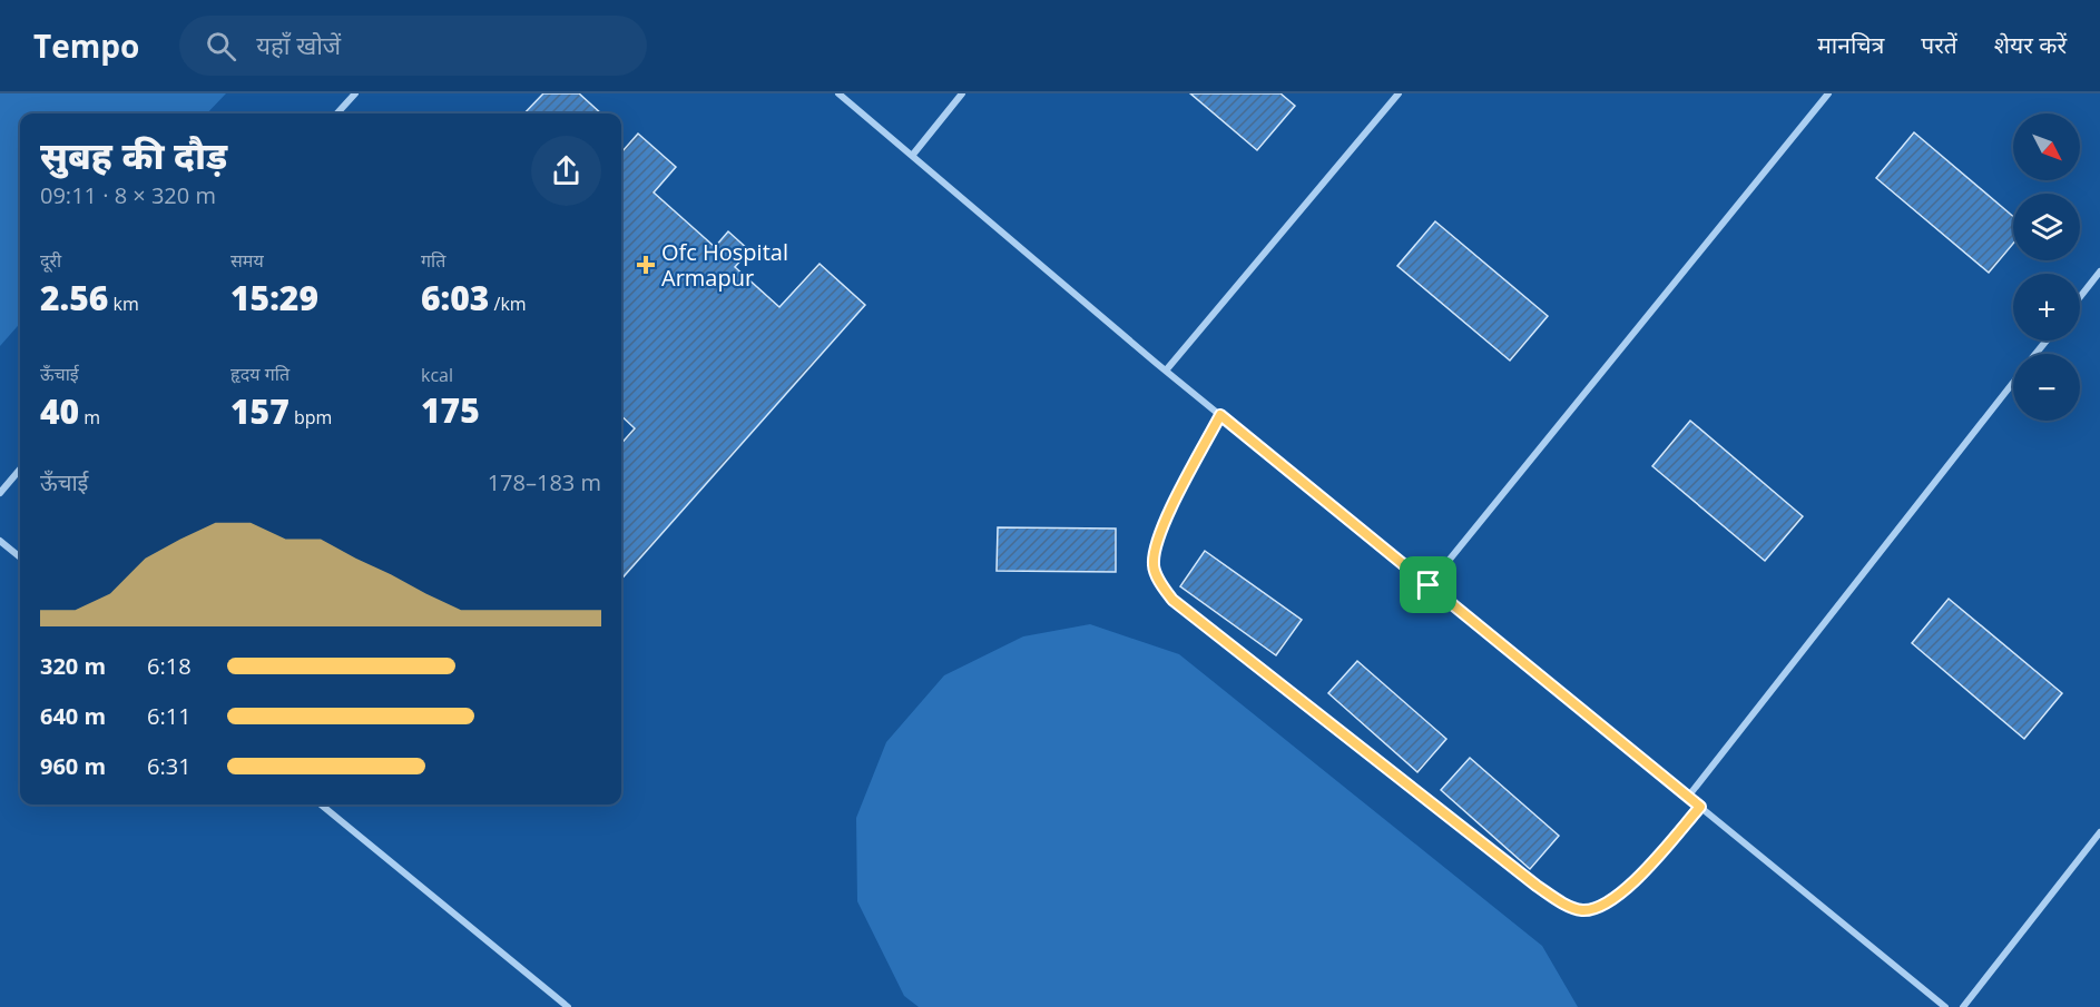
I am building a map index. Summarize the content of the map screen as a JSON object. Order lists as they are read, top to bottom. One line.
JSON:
{"places":{"health":["Ofc Hospital Armapur"]},"north":"bottom right","page":{"header":"Tempo","search":"यहाँ खोजें","nav":["मानचित्र","परतें","शेयर करें"],"map_buttons":["+","−"],"heading":["सुबह की दौड़","09:11 · 8 × 320 m"],"stats":[["दूरी","2.56 km"],["समय","15:29"],["गति","6:03 /km"],["ऊँचाई","40 m"],["हृदय गति","157 bpm"],["kcal","175"]],"chart":["ऊँचाई","178–183 m"],"list":[{"name":"320 m","note":"6:18"},{"name":"640 m","note":"6:11"},{"name":"960 m","note":"6:31"}]}}
